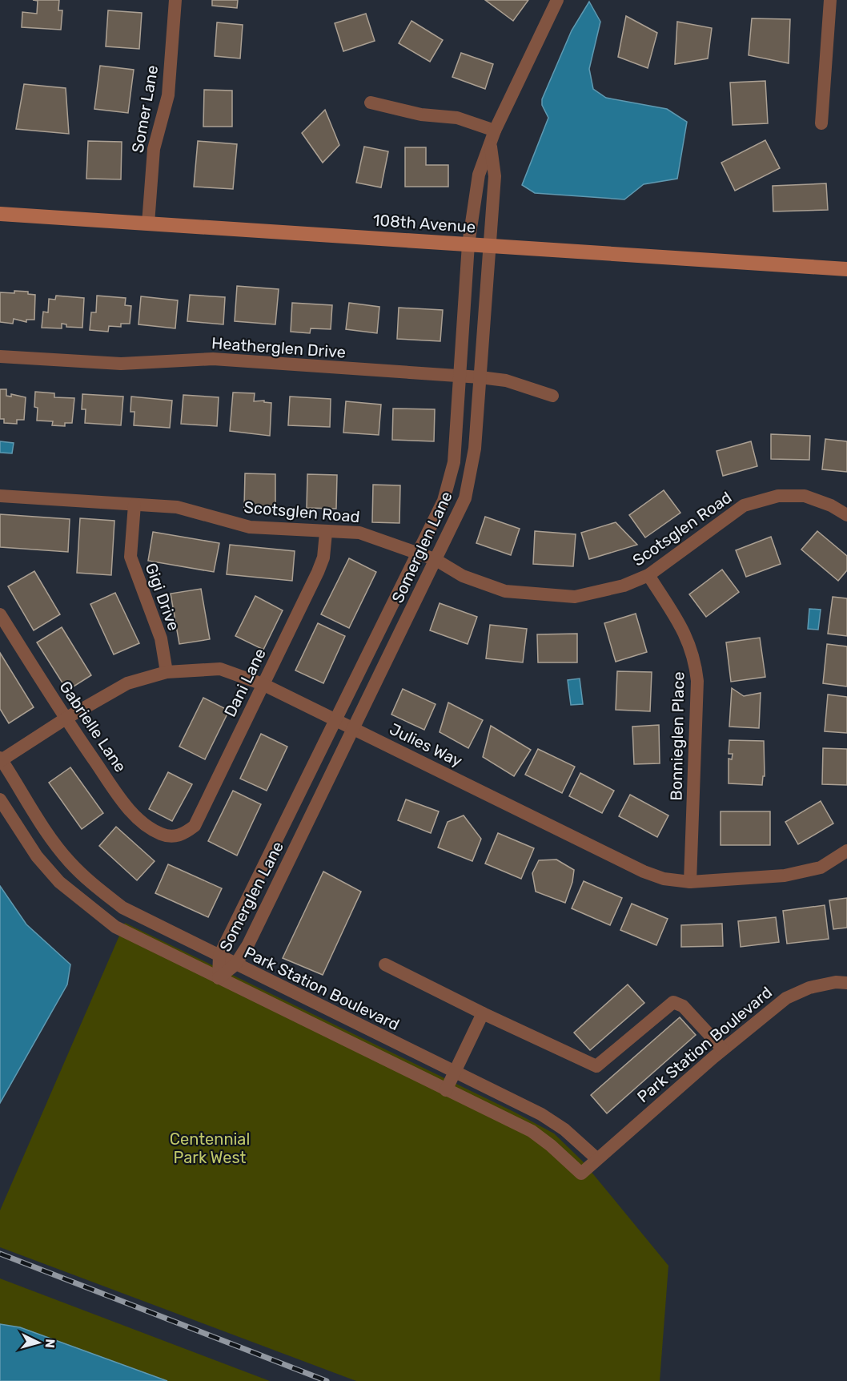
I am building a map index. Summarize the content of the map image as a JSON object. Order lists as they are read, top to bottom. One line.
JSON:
{"streets":{"street":["Somer Lane","108th Avenue","Heatherglen Drive","Scotsglen Road","Somerglen Lane","Gigi Drive","Dani Lane","Gabrielle Lane","Bonnieglen Place","Julies Way","Park Station Boulevard"]},"crossings":[["Somer Lane","108th Avenue"],["108th Avenue","Somerglen Lane"],["Heatherglen Drive","Somerglen Lane"],["Scotsglen Road","Somerglen Lane"],["Scotsglen Road","Gigi Drive"],["Scotsglen Road","Dani Lane"],["Scotsglen Road","Bonnieglen Place"],["Somerglen Lane","Julies Way"],["Somerglen Lane","Park Station Boulevard"],["Gigi Drive","Julies Way"],["Dani Lane","Gabrielle Lane"],["Dani Lane","Julies Way"],["Gabrielle Lane","Julies Way"],["Bonnieglen Place","Julies Way"],["Julies Way","Park Station Boulevard"]],"parks":["Centennial Park West"],"north":"right"}
